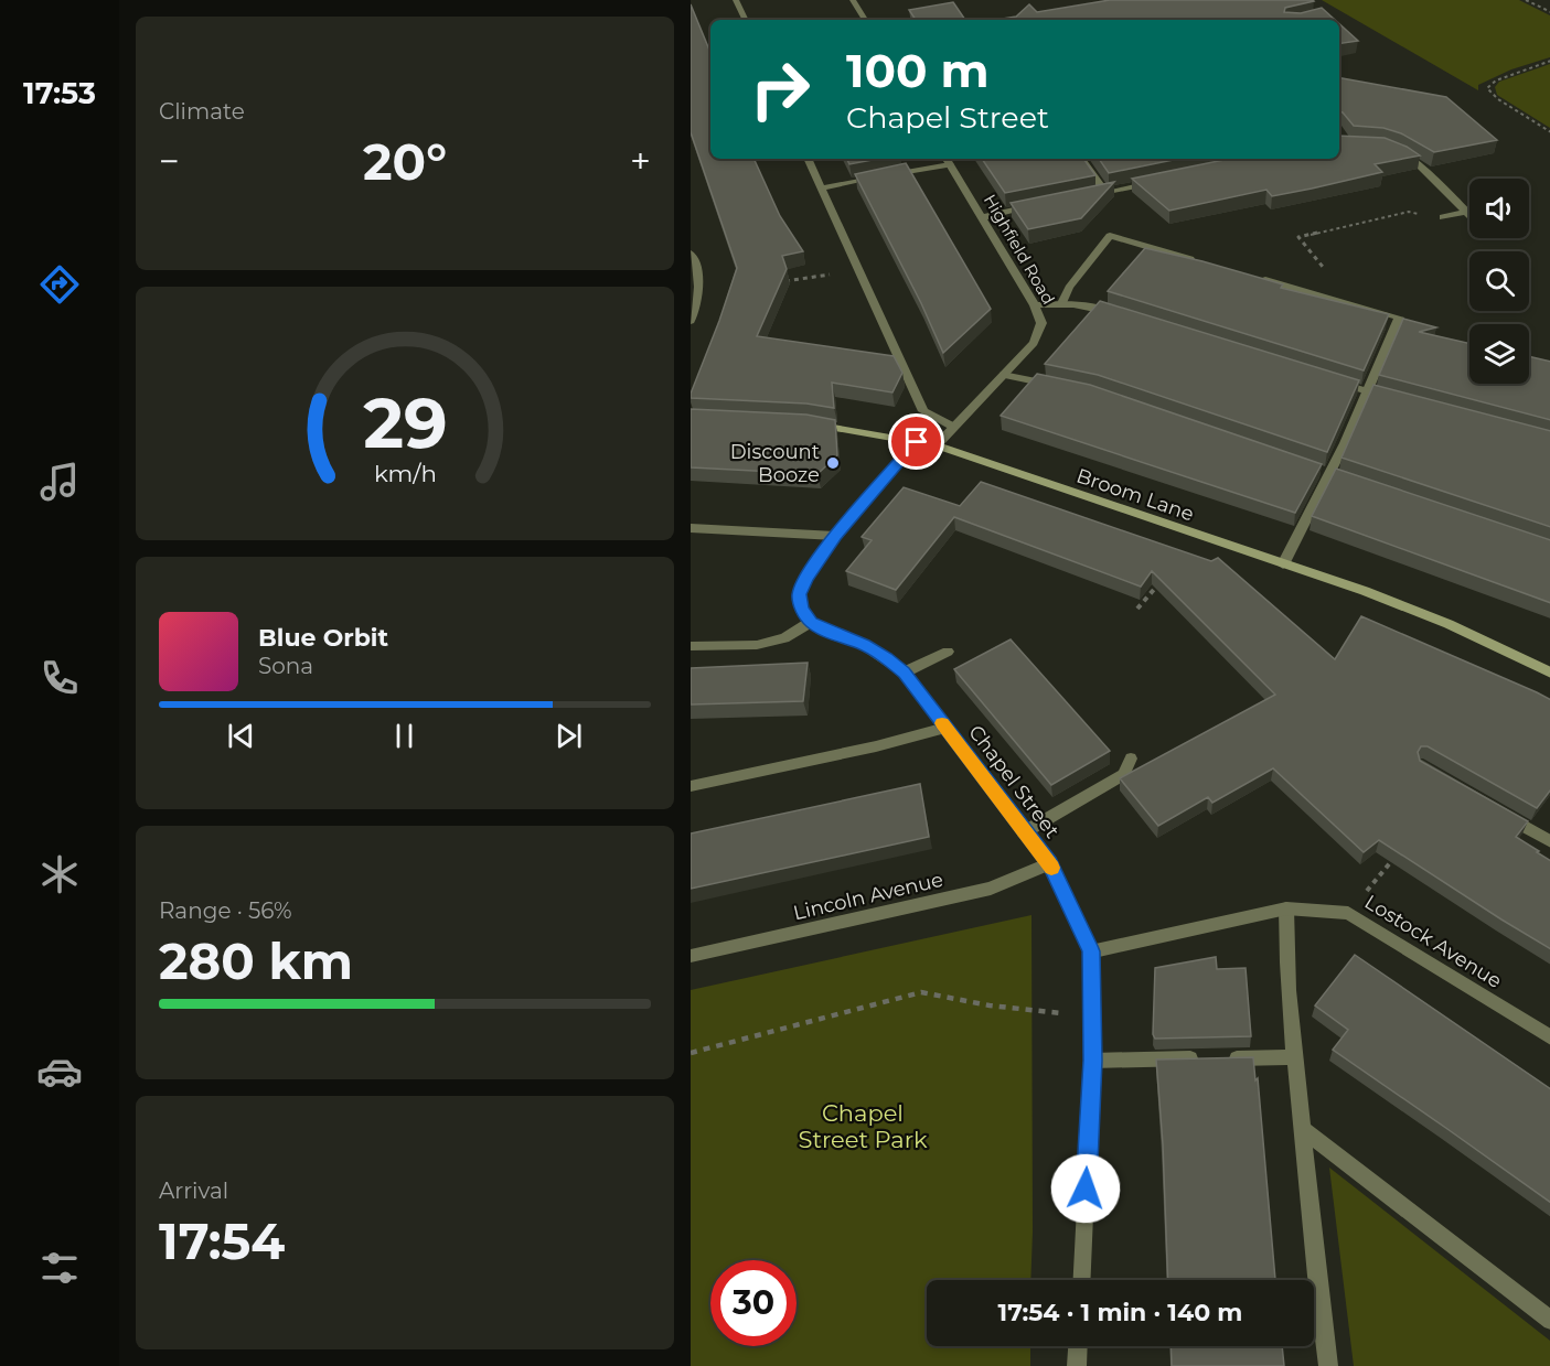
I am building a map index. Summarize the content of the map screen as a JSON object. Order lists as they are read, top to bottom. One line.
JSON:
{"streets":{"main road":["Broom Lane"],"street":["Highfield Road","Chapel Street","Lincoln Avenue","Lostock Avenue"]},"crossings":[["Highfield Road","Broom Lane"],["Chapel Street","Lincoln Avenue"],["Chapel Street","Lostock Avenue"]],"parks":["Chapel Street Park"],"places":["Discount Booze"],"page":{"tabs":"17:53","tile":["Climate",["Range · 56%","280 km"],["Arrival","17:54"]],"turn":["100 m","Chapel Street"],"heat":["−","20°","+"],"song":["Blue Orbit","Sona"],"limit":"30","trip":"17:54 · 1 min · 140 m","gauge":["29","km/h"]}}
